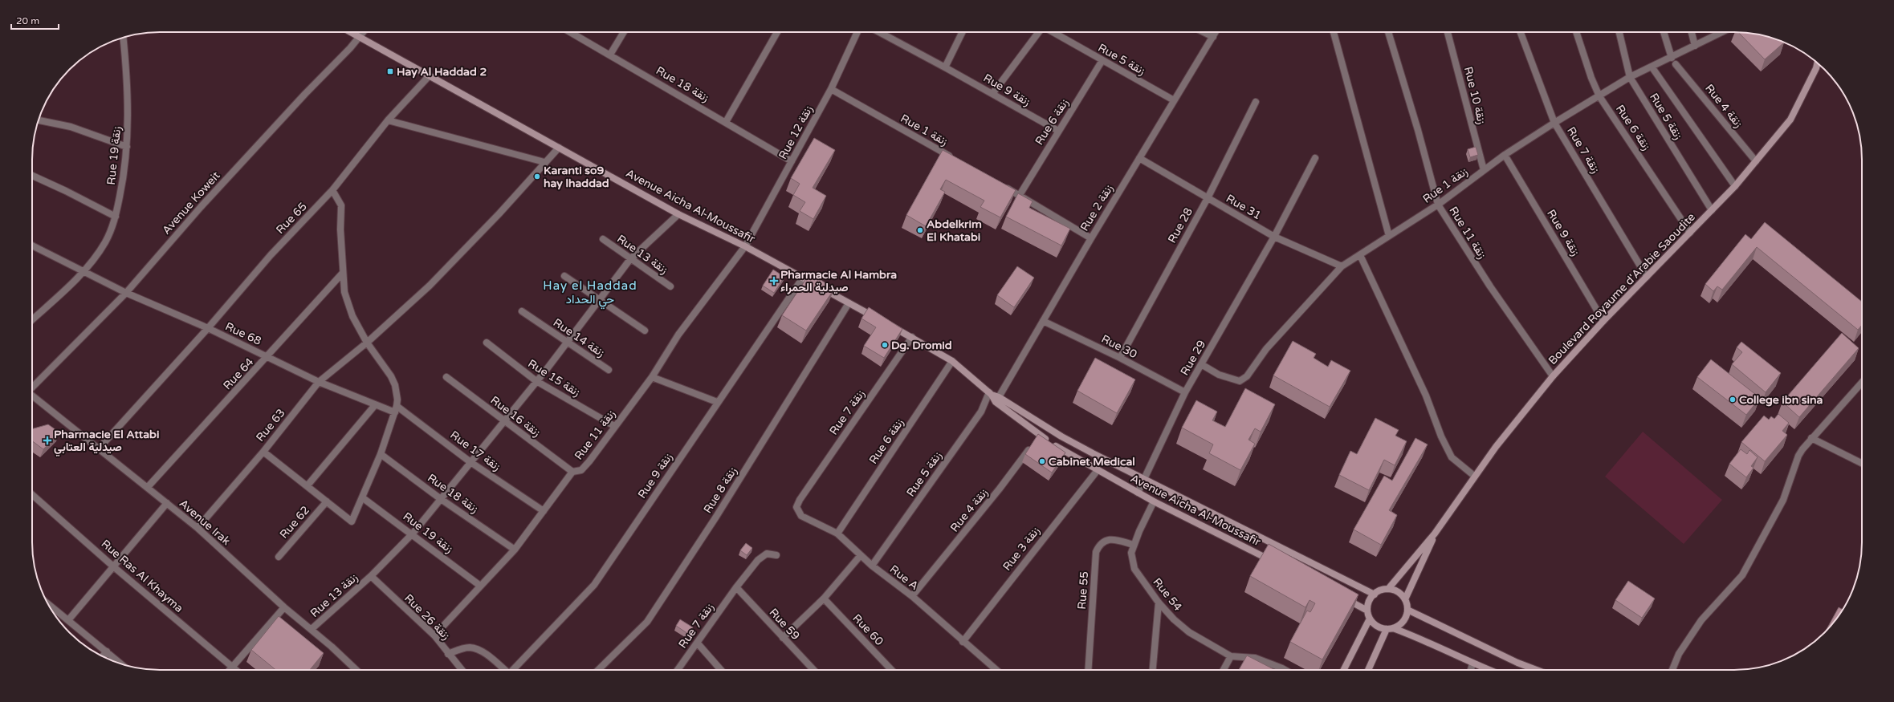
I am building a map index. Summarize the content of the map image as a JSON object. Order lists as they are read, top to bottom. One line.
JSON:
{"streets":{"street":["Rue 5 زنقة","Rue 18 زنقة","Rue 9 زنقة","Rue 10 زنقة","Rue 4 زنقة","Rue 6 زنقة","Rue 1 زنقة","Rue 12 زنقة","Rue 7 زنقة","Rue 19 زنقة","Avenue Koweit","Avenue Aicha Al-Moussafir","Rue 31","Rue 2 زنقة","Rue 65","Rue 28","Rue 11 زنقة","Rue 13 زنقة","Boulevard Royaume d'Arabie Saoudite","Rue 68","Rue 14 زنقة","Rue 30","Rue 29","Rue 64","Rue 15 زنقة","Rue 16 زنقة","Rue 63","Rue 17 زنقة","Rue 8 زنقة","Avenue Irak","Rue 62","Rue 3 زنقة","Rue Ras Al Khayma","Rue A","Rue 55","Rue 54","Rue 26 زنقة","Rue 59","Rue 60"]},"crossings":[["Rue 5 زنقة","Rue 6 زنقة"],["Rue 5 زنقة","Rue 1 زنقة"],["Rue 5 زنقة","Avenue Aicha Al-Moussafir"],["Rue 5 زنقة","Rue 2 زنقة"],["Rue 5 زنقة","Boulevard Royaume d'Arabie Saoudite"],["Rue 5 زنقة","Rue A"],["Rue 18 زنقة","Rue 12 زنقة"],["Rue 18 زنقة","Rue 11 زنقة"],["Rue 18 زنقة","Rue 13 زنقة"],["Rue 9 زنقة","Rue 6 زنقة"],["Rue 9 زنقة","Rue 1 زنقة"],["Rue 9 زنقة","Avenue Aicha Al-Moussafir"],["Rue 9 زنقة","Boulevard Royaume d'Arabie Saoudite"],["Rue 10 زنقة","Rue 1 زنقة"],["Rue 4 زنقة","Avenue Aicha Al-Moussafir"],["Rue 4 زنقة","Boulevard Royaume d'Arabie Saoudite"],["Rue 4 زنقة","Rue A"],["Rue 6 زنقة","Rue 1 زنقة"],["Rue 6 زنقة","Avenue Aicha Al-Moussafir"],["Rue 6 زنقة","Boulevard Royaume d'Arabie Saoudite"],["Rue 6 زنقة","Rue A"],["Rue 1 زنقة","Rue 12 زنقة"],["Rue 1 زنقة","Rue 7 زنقة"],["Rue 1 زنقة","Rue 31"],["Rue 1 زنقة","Rue 11 زنقة"],["Rue 1 زنقة","Rue 29"],["Rue 12 زنقة","Avenue Aicha Al-Moussafir"],["Rue 12 زنقة","Rue 11 زنقة"],["Rue 7 زنقة","Avenue Aicha Al-Moussafir"],["Rue 7 زنقة","Boulevard Royaume d'Arabie Saoudite"],["Rue 7 زنقة","Rue A"],["Rue 7 زنقة","Rue 59"],["Rue 19 زنقة","Rue 11 زنقة"],["Rue 19 زنقة","Rue 13 زنقة"],["Rue 19 زنقة","Rue 68"],["Avenue Koweit","Avenue Aicha Al-Moussafir"],["Avenue Koweit","Rue 68"],["Avenue Aicha Al-Moussafir","Rue 2 زنقة"],["Avenue Aicha Al-Moussafir","Rue 65"],["Avenue Aicha Al-Moussafir","Rue 11 زنقة"],["Avenue Aicha Al-Moussafir","Rue 13 زنقة"],["Avenue Aicha Al-Moussafir","Boulevard Royaume d'Arabie Saoudite"],["Avenue Aicha Al-Moussafir","Rue 29"],["Avenue Aicha Al-Moussafir","Rue 63"],["Avenue Aicha Al-Moussafir","Rue 8 زنقة"],["Avenue Aicha Al-Moussafir","Rue 3 زنقة"],["Avenue Aicha Al-Moussafir","Rue 54"],["Rue 31","Rue 2 زنقة"],["Rue 31","Rue 28"],["Rue 31","Rue 29"],["Rue 2 زنقة","Rue 30"],["Rue 65","Rue 68"],["Rue 65","Avenue Irak"],["Rue 28","Rue 30"],["Rue 11 زنقة","Boulevard Royaume d'Arabie Saoudite"],["Rue 11 زنقة","Rue 15 زنقة"],["Rue 11 زنقة","Rue 16 زنقة"],["Rue 11 زنقة","Rue 17 زنقة"],["Rue 11 زنقة","Rue 26 زنقة"],["Rue 13 زنقة","Rue 14 زنقة"],["Rue 13 زنقة","Rue 15 زنقة"],["Rue 13 زنقة","Rue 16 زنقة"],["Rue 13 زنقة","Rue 17 زنقة"],["Rue 13 زنقة","Avenue Irak"],["Rue 13 زنقة","Rue 26 زنقة"],["Rue 68","Rue 64"],["Rue 68","Rue 63"],["Rue 30","Rue 29"],["Rue 64","Avenue Irak"],["Rue 63","Avenue Irak"],["Rue 3 زنقة","Rue A"],["Rue 55","Rue 54"]],"districts":["Hay el Haddad حي الحداد"],"places":{"transit":["Hay Al Haddad 2"],"other":["Karanti so9 hay lhaddad","Abdelkrim El Khatabi","Dg. Dromid","College ibn sina","Cabinet Medical"],"health":["Pharmacie Al Hambra صيدلية الحمراء","Pharmacie El Attabi صيدلية العتابي"]},"scale_bar":"20 m"}
